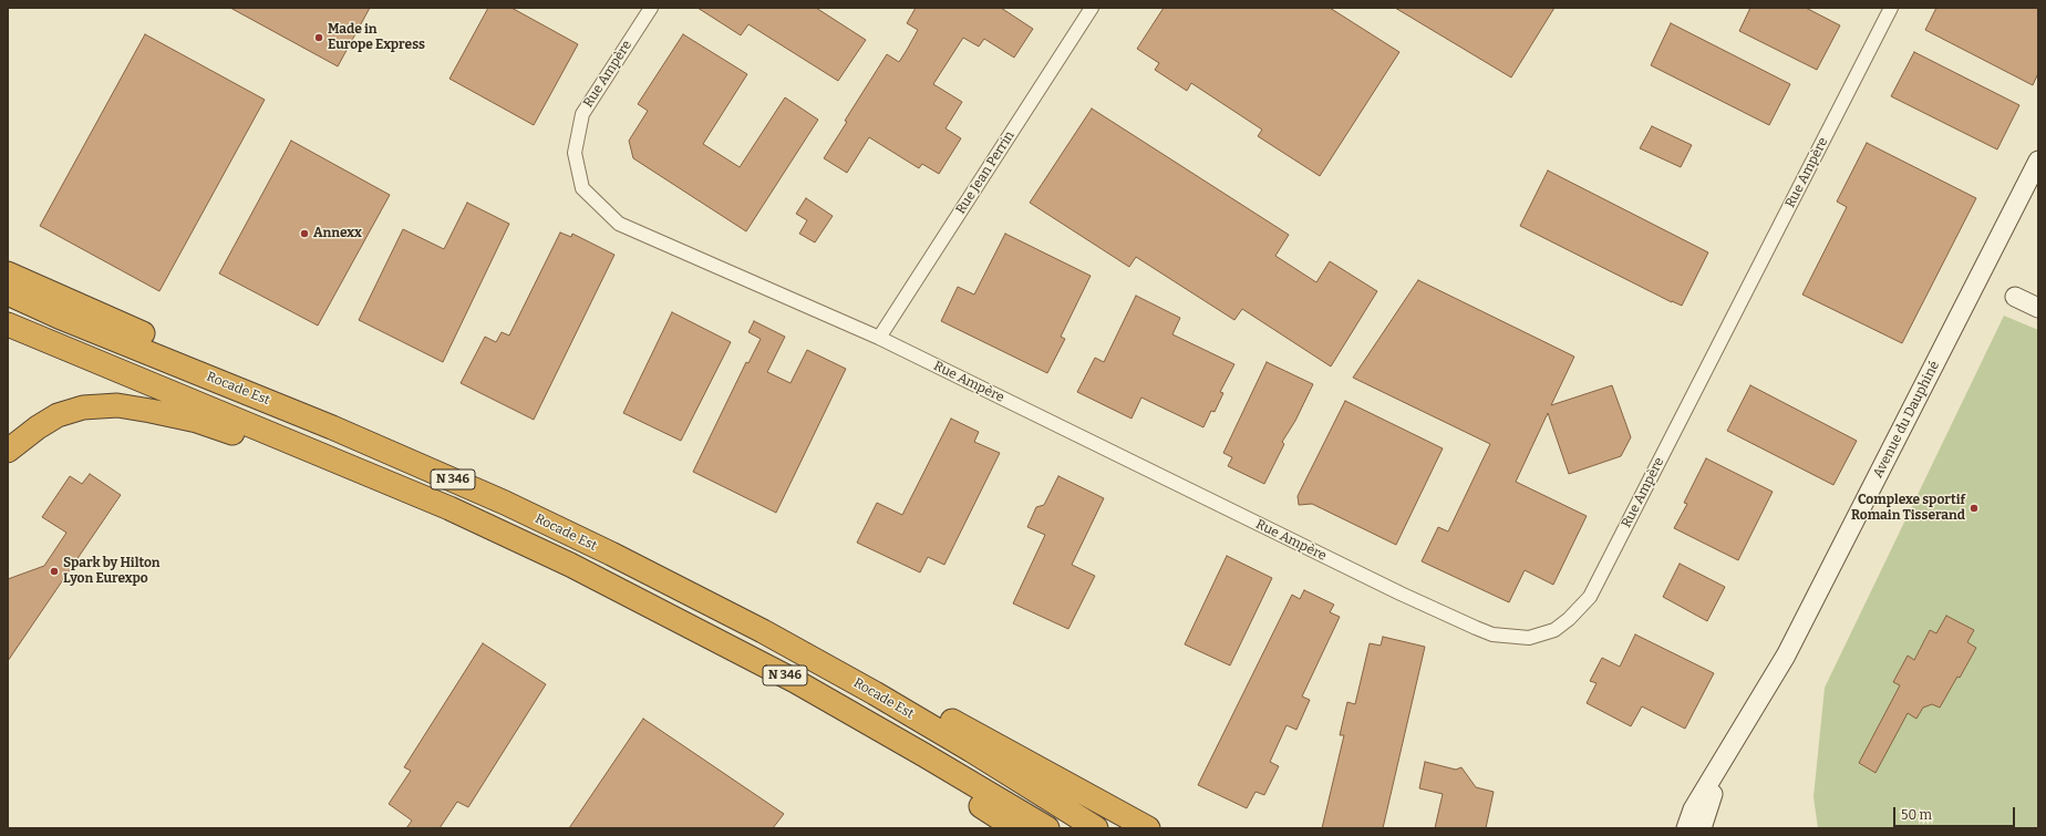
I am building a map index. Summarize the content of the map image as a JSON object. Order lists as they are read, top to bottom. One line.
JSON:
{"streets":{"highway":["Rocade Est","N 346"],"main road":["Avenue du Dauphiné"],"street":["Rue Ampère","Rue Jean Perrin"]},"crossings":[["Rue Ampère","Rue Jean Perrin"]],"places":["Made in Europe Express","Annexx","Complexe sportif Romain Tisserand","Spark by Hilton Lyon Eurexpo"],"scale_bar":"50 m"}
